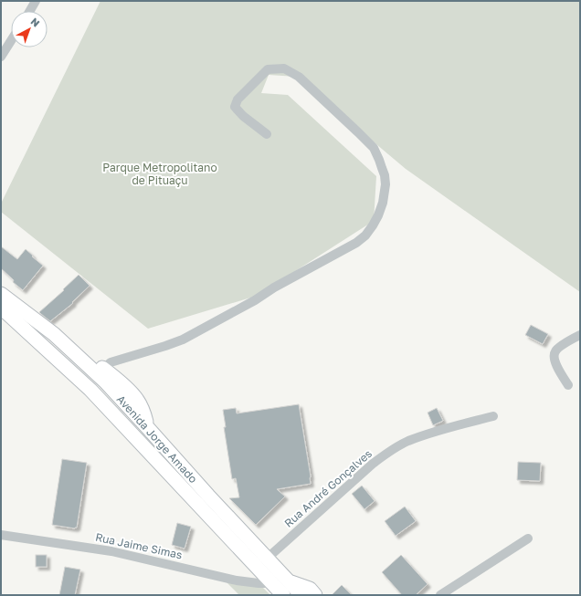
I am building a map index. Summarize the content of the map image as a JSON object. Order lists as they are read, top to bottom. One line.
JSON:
{"streets":{"main road":["Avenida Jorge Amado"],"street":["Rua André Gonçalves","Rua Jaime Simas"]},"crossings":[["Avenida Jorge Amado","Rua André Gonçalves"],["Avenida Jorge Amado","Rua Jaime Simas"]],"parks":["Parque Metropolitano de Pituaçu"],"north":"top right"}
